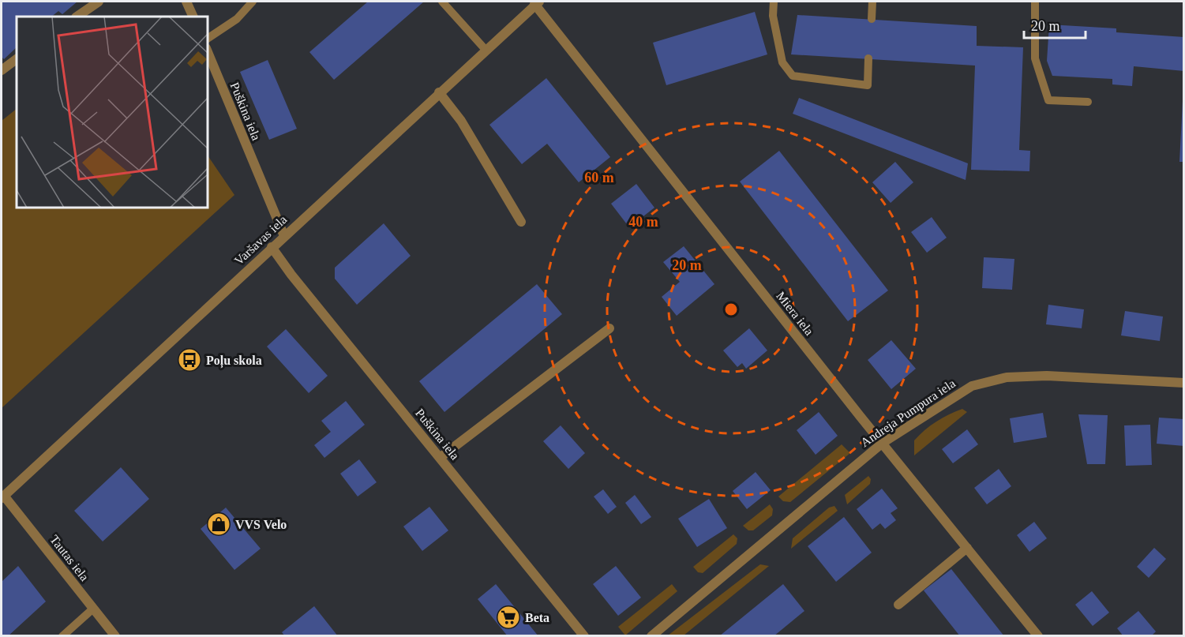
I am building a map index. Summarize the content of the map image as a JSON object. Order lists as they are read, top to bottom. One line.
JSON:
{"streets":{"street":["Puškina iela","Varšavas iela","Miera iela","Andreja Pumpura iela","Tautas iela"]},"crossings":[["Puškina iela","Varšavas iela"],["Varšavas iela","Miera iela"],["Varšavas iela","Tautas iela"],["Miera iela","Andreja Pumpura iela"]],"places":{"bus stop":["Poļu skola"],"shop":["VVS Velo"],"supermarket":["Beta"]},"scale_bar":"20 m","rings":["60 m","40 m","20 m"]}
